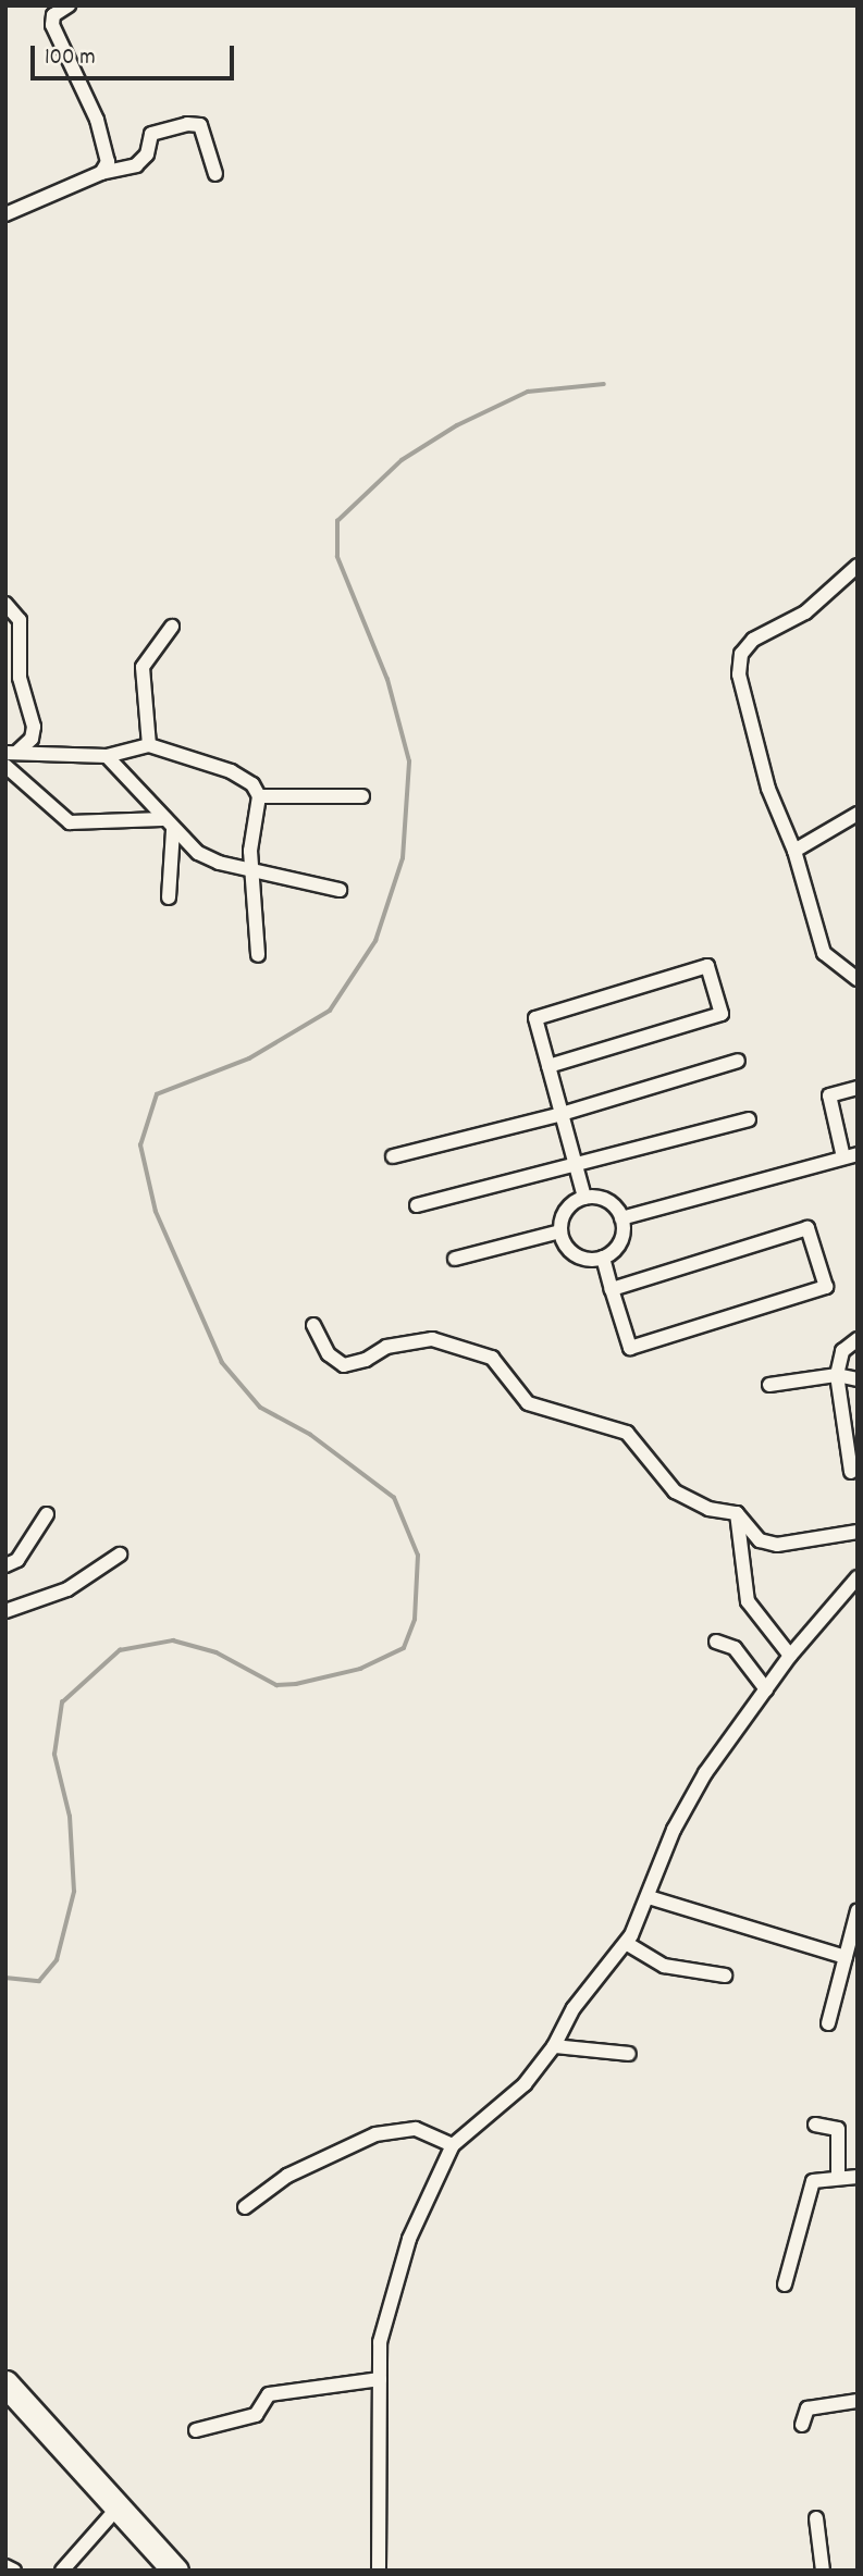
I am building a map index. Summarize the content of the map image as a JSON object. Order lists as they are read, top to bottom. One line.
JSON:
{"scale_bar":"100 m"}
